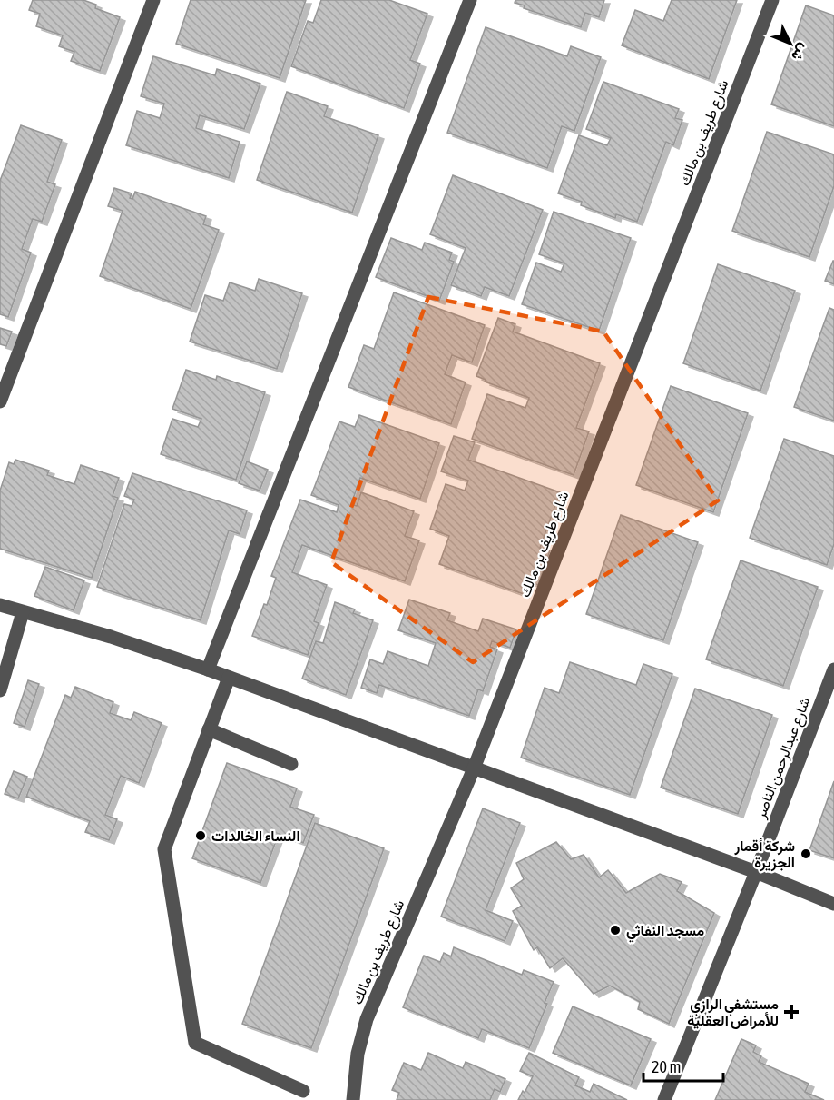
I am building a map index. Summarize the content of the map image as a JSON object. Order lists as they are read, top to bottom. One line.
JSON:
{"streets":{"street":["شارع طريف بن مالك","شارع عبدالرحمن الناصر"]},"places":{"other":["النساء الخالدات","شركة أقمار الجزيرة","مسجد النفاثي"],"health":["مستشفي الرازي للأمراض العقلية"]},"scale_bar":"20 m","north":"bottom right"}
